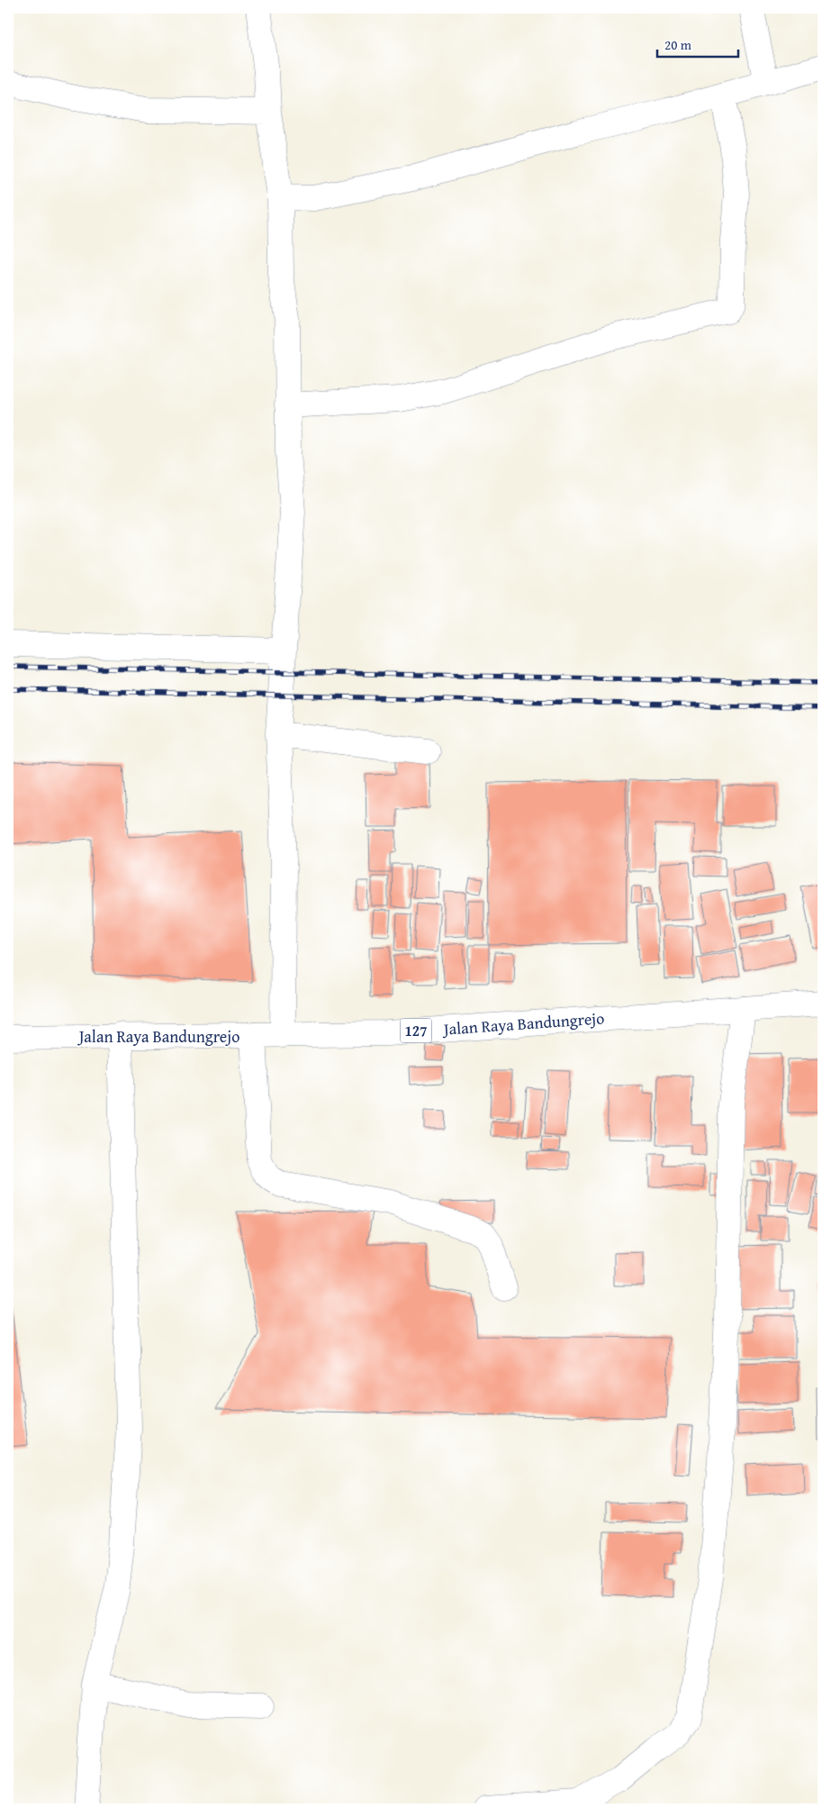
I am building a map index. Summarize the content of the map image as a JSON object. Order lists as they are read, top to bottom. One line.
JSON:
{"streets":{"street":["Jalan Raya Bandungrejo","127"]},"scale_bar":"20 m"}
